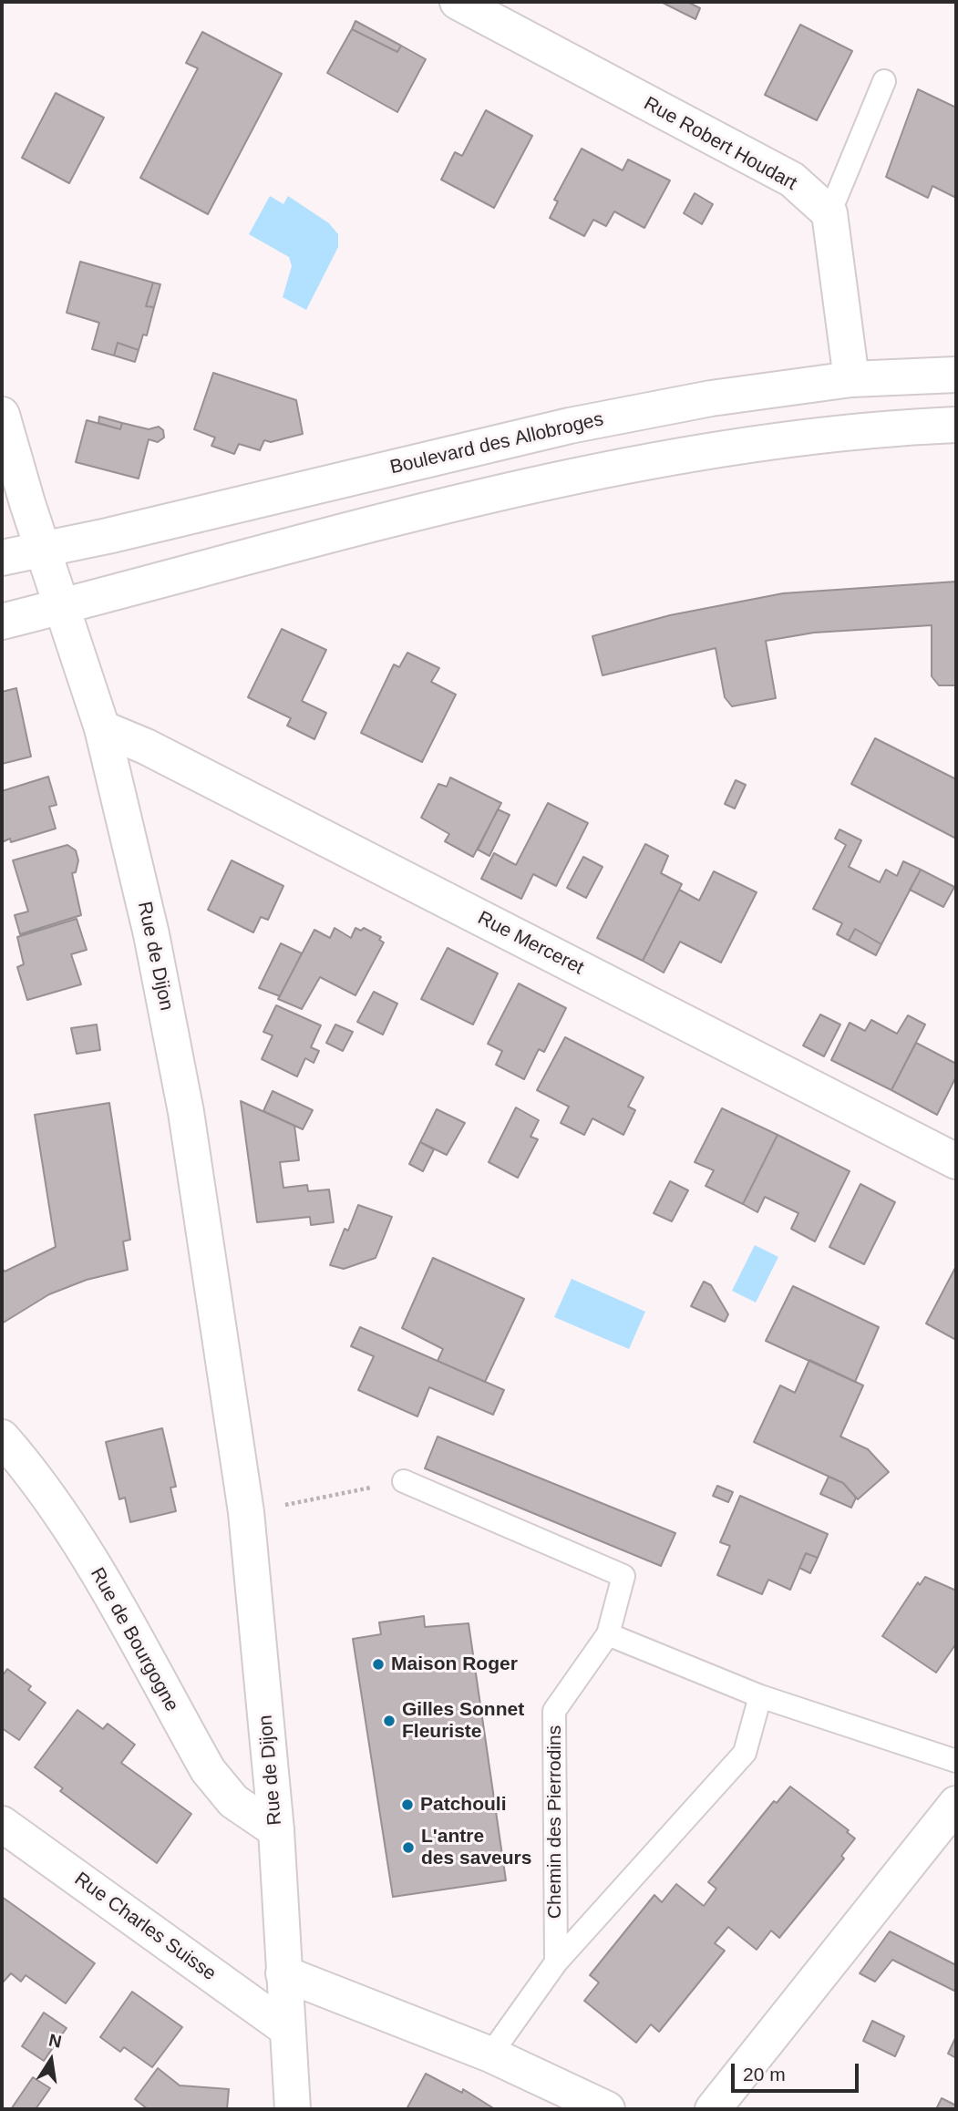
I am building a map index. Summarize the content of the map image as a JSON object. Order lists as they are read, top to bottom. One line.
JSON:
{"streets":{"street":["Rue Robert Houdart","Boulevard des Allobroges","Rue Merceret","Rue de Dijon","Rue de Bourgogne","Rue Charles Suisse"],"lane":["Chemin des Pierrodins"]},"crossings":[["Boulevard des Allobroges","Rue de Dijon"],["Rue Merceret","Rue de Dijon"],["Rue de Dijon","Rue de Bourgogne"],["Rue de Dijon","Rue Charles Suisse"]],"places":["Maison Roger","Gilles Sonnet Fleuriste","Patchouli","L'antre des saveurs"],"scale_bar":"20 m","north":"top"}
